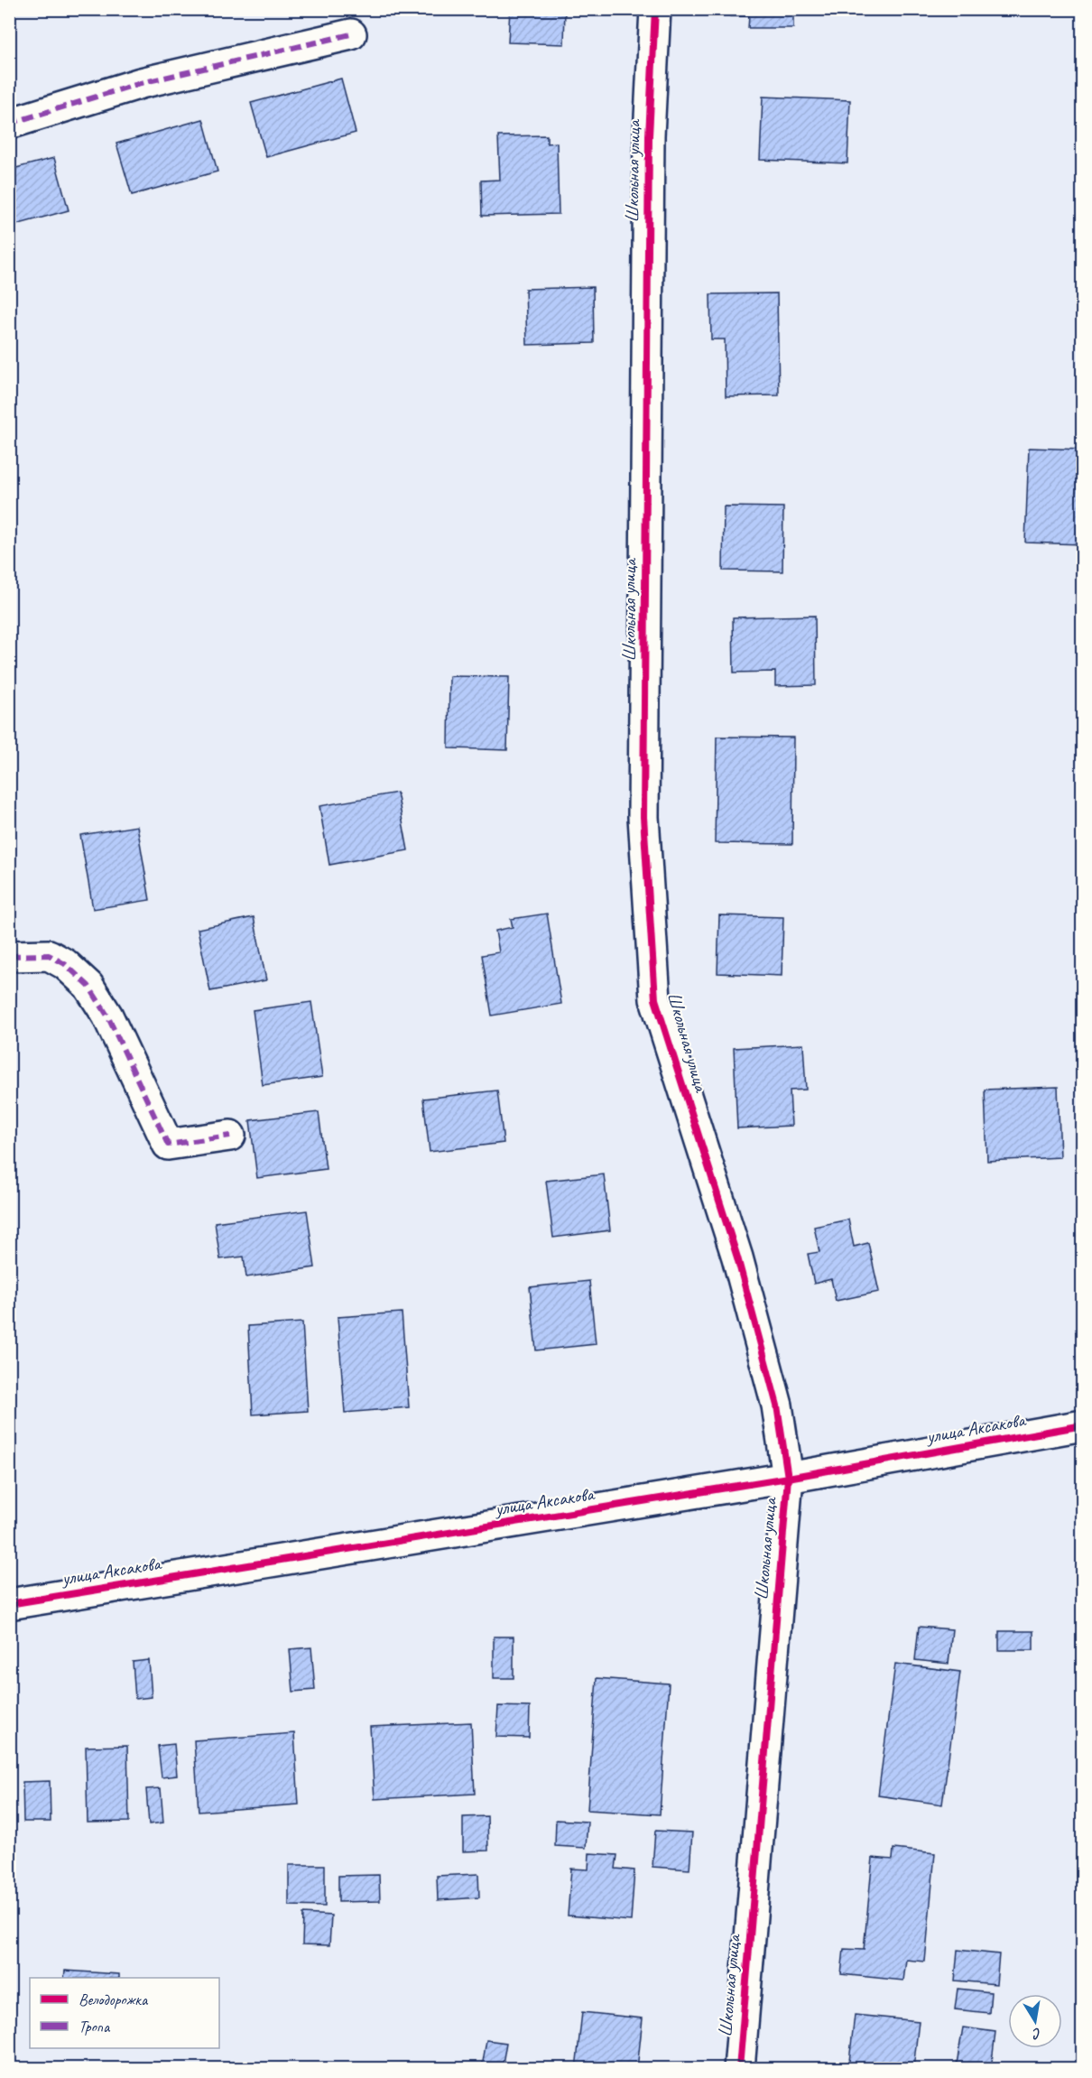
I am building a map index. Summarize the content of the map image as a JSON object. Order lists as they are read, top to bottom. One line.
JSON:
{"streets":{"street":["Школьная улица","улица Аксакова"]},"crossings":[["Школьная улица","улица Аксакова"]],"legend":["Велодорожка","Тропа"],"north":"bottom"}
